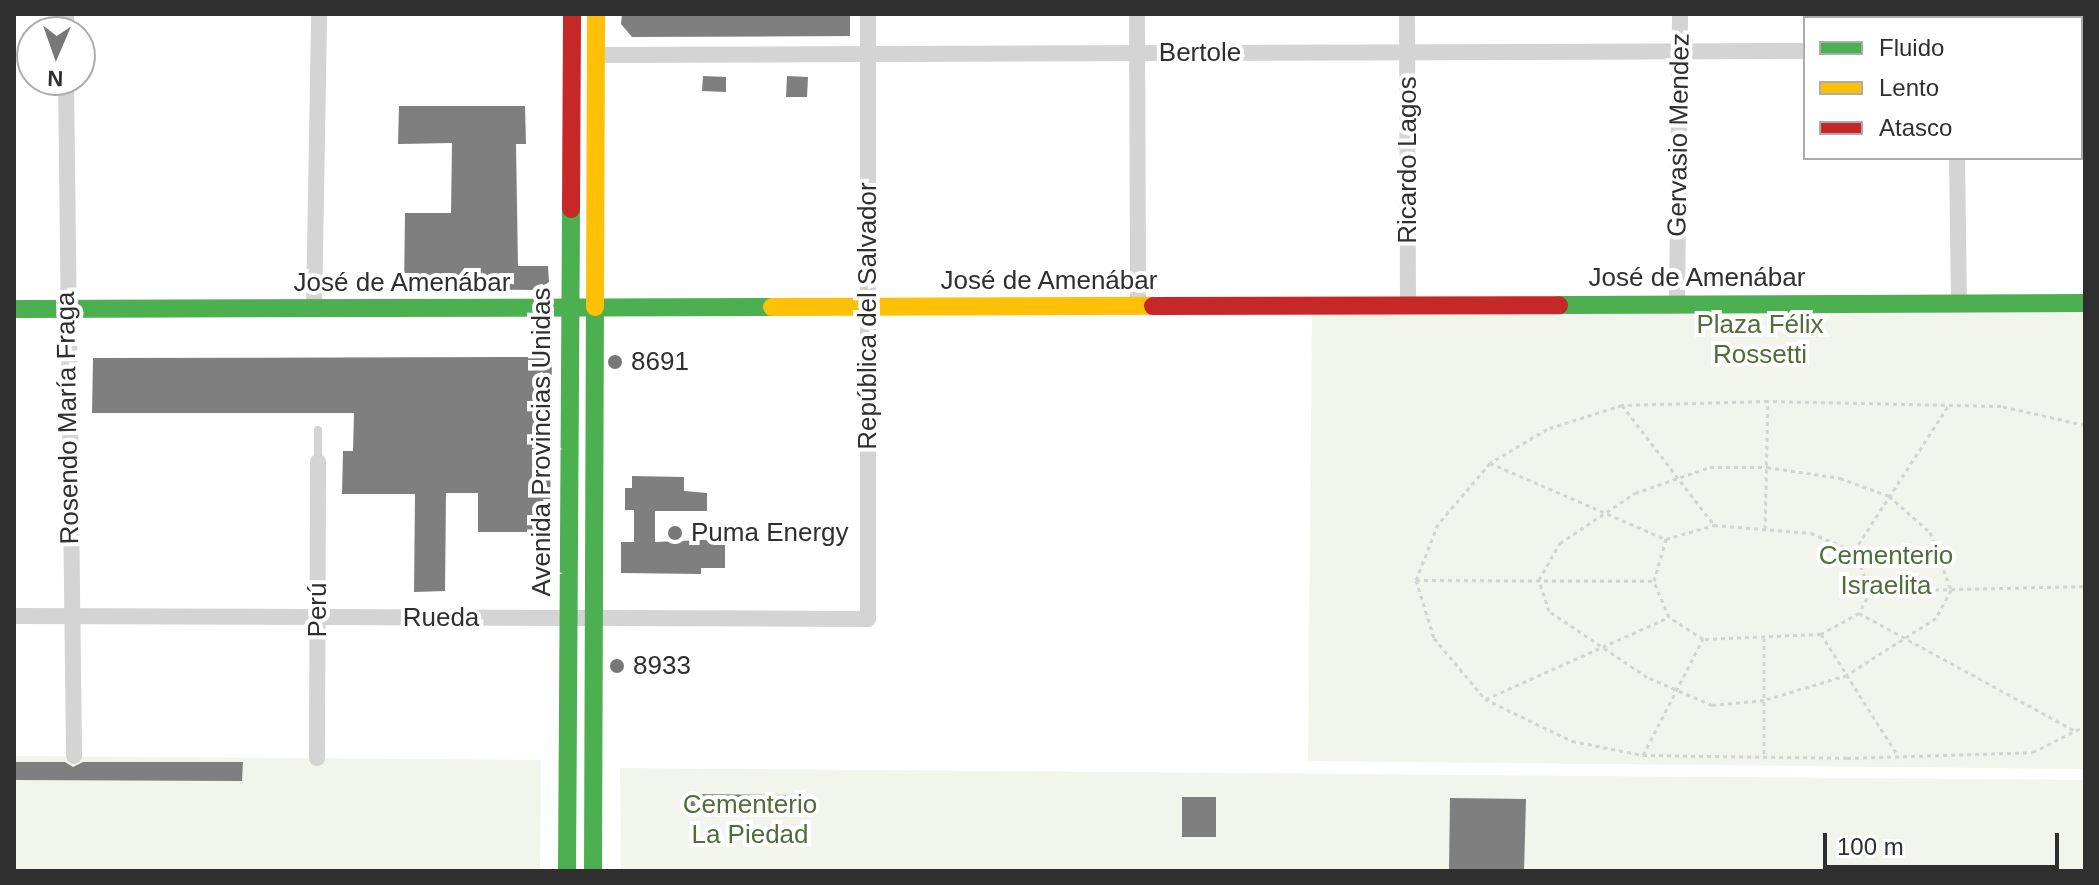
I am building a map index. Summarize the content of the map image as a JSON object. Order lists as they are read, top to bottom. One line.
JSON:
{"streets":{"street":["Bertole","Gervasio Mendez","Ricardo Lagos","José de Amenábar","República del Salvador","Rosendo María Fraga","Avenida Provincias Unidas","Perú","Rueda"]},"crossings":[["Bertole","Gervasio Mendez"],["Bertole","Ricardo Lagos"],["Bertole","República del Salvador"],["Bertole","Avenida Provincias Unidas"],["Gervasio Mendez","José de Amenábar"],["Ricardo Lagos","José de Amenábar"],["José de Amenábar","República del Salvador"],["José de Amenábar","Rosendo María Fraga"],["José de Amenábar","Avenida Provincias Unidas"],["República del Salvador","Rueda"],["Rosendo María Fraga","Rueda"],["Avenida Provincias Unidas","Rueda"],["Perú","Rueda"]],"parks":["Plaza Félix Rossetti","Cementerio Israelita","Cementerio La Piedad"],"places":["8691","Puma Energy","8933"],"legend":["Fluido","Lento","Atasco"],"scale_bar":"100 m","north":"bottom"}
